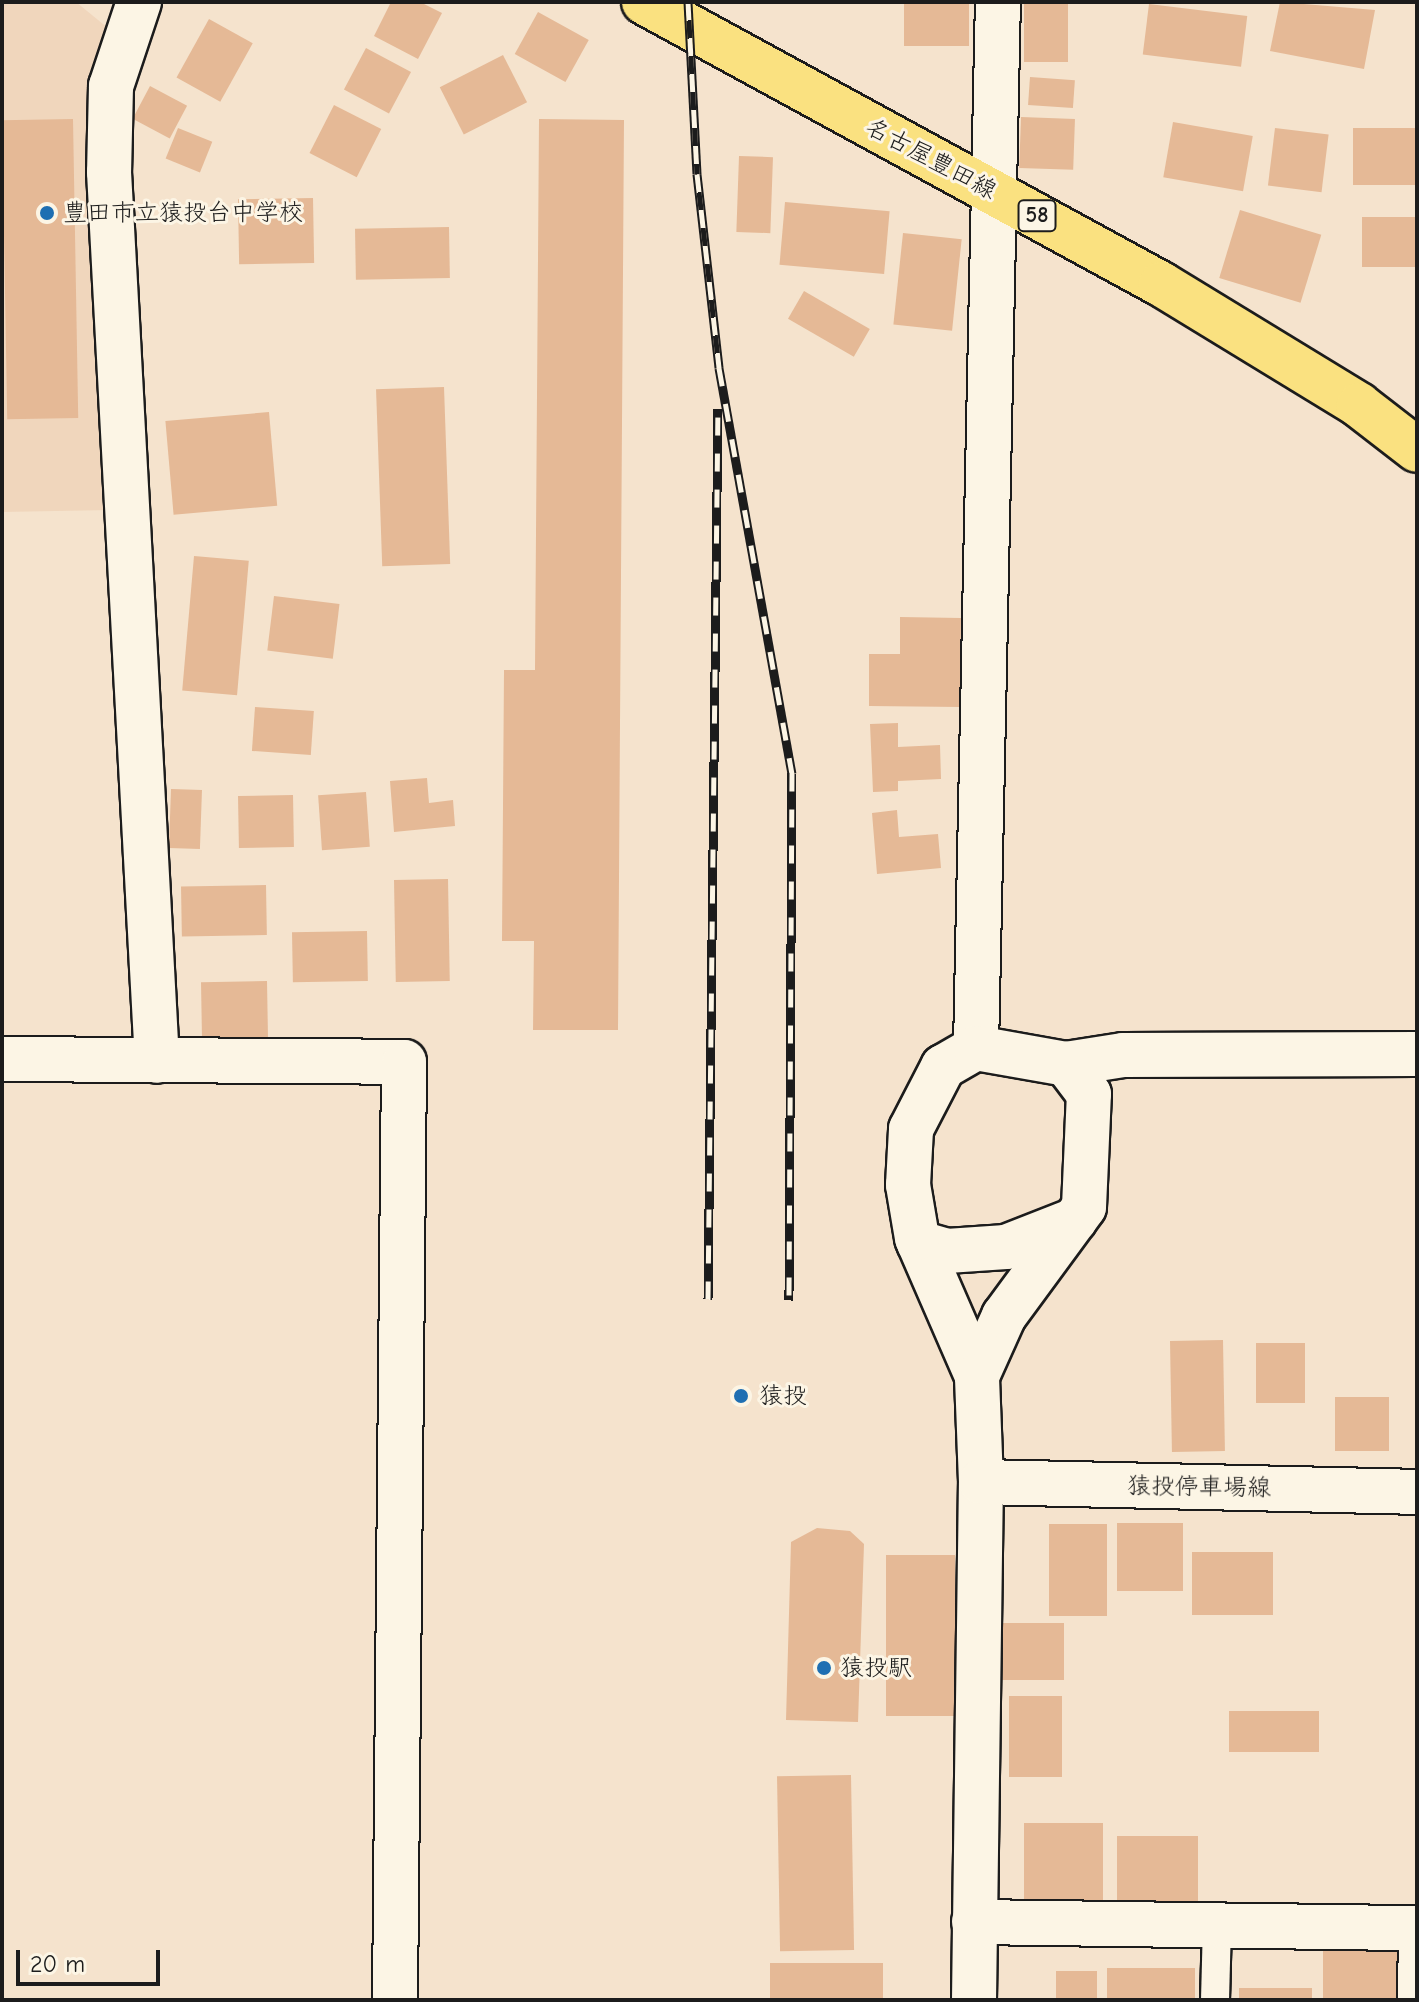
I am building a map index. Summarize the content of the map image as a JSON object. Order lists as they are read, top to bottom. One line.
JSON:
{"streets":{"main road":["名古屋豊田線","58"],"street":["猿投停車場線"]},"places":["豊田市立猿投台中学校","猿投","猿投駅"],"scale_bar":"20 m"}
